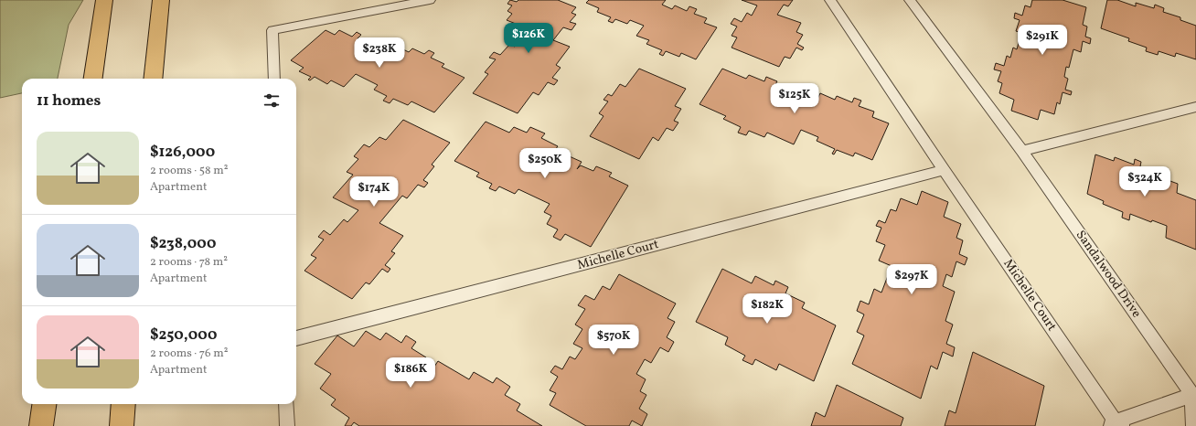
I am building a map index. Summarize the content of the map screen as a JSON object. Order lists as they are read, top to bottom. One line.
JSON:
{"streets":{"lane":["Michelle Court","Sandalwood Drive"]},"page":{"price":["$126K","$291K","$238K","$125K","$250K","$324K","$174K","$297K","$182K","$570K","$186K"],"heading":"11 homes","list":[{"name":"$126,000","note":"2 rooms · 58 m² · Apartment"},{"name":"$238,000","note":"2 rooms · 78 m² · Apartment"},{"name":"$250,000","note":"2 rooms · 76 m² · Apartment"}]}}
